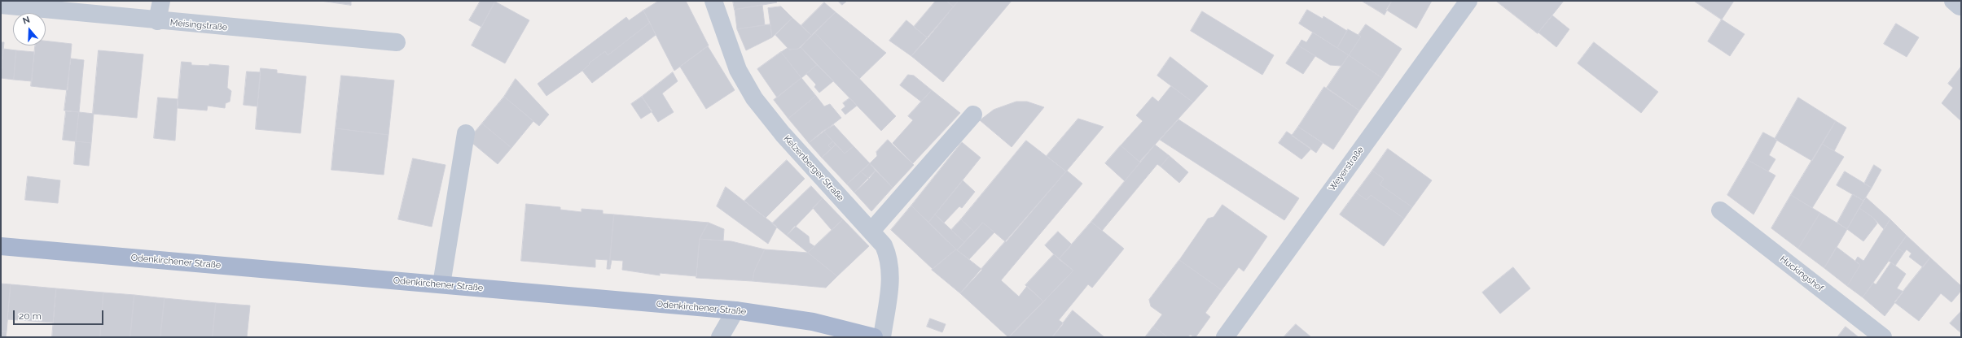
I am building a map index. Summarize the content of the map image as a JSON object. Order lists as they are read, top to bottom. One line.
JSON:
{"streets":{"main road":["Odenkirchener Straße"],"street":["Meisingstraße","Kelzenberger Straße","Weyerstraße","Huckingshof"]},"scale_bar":"20 m","north":"top"}
